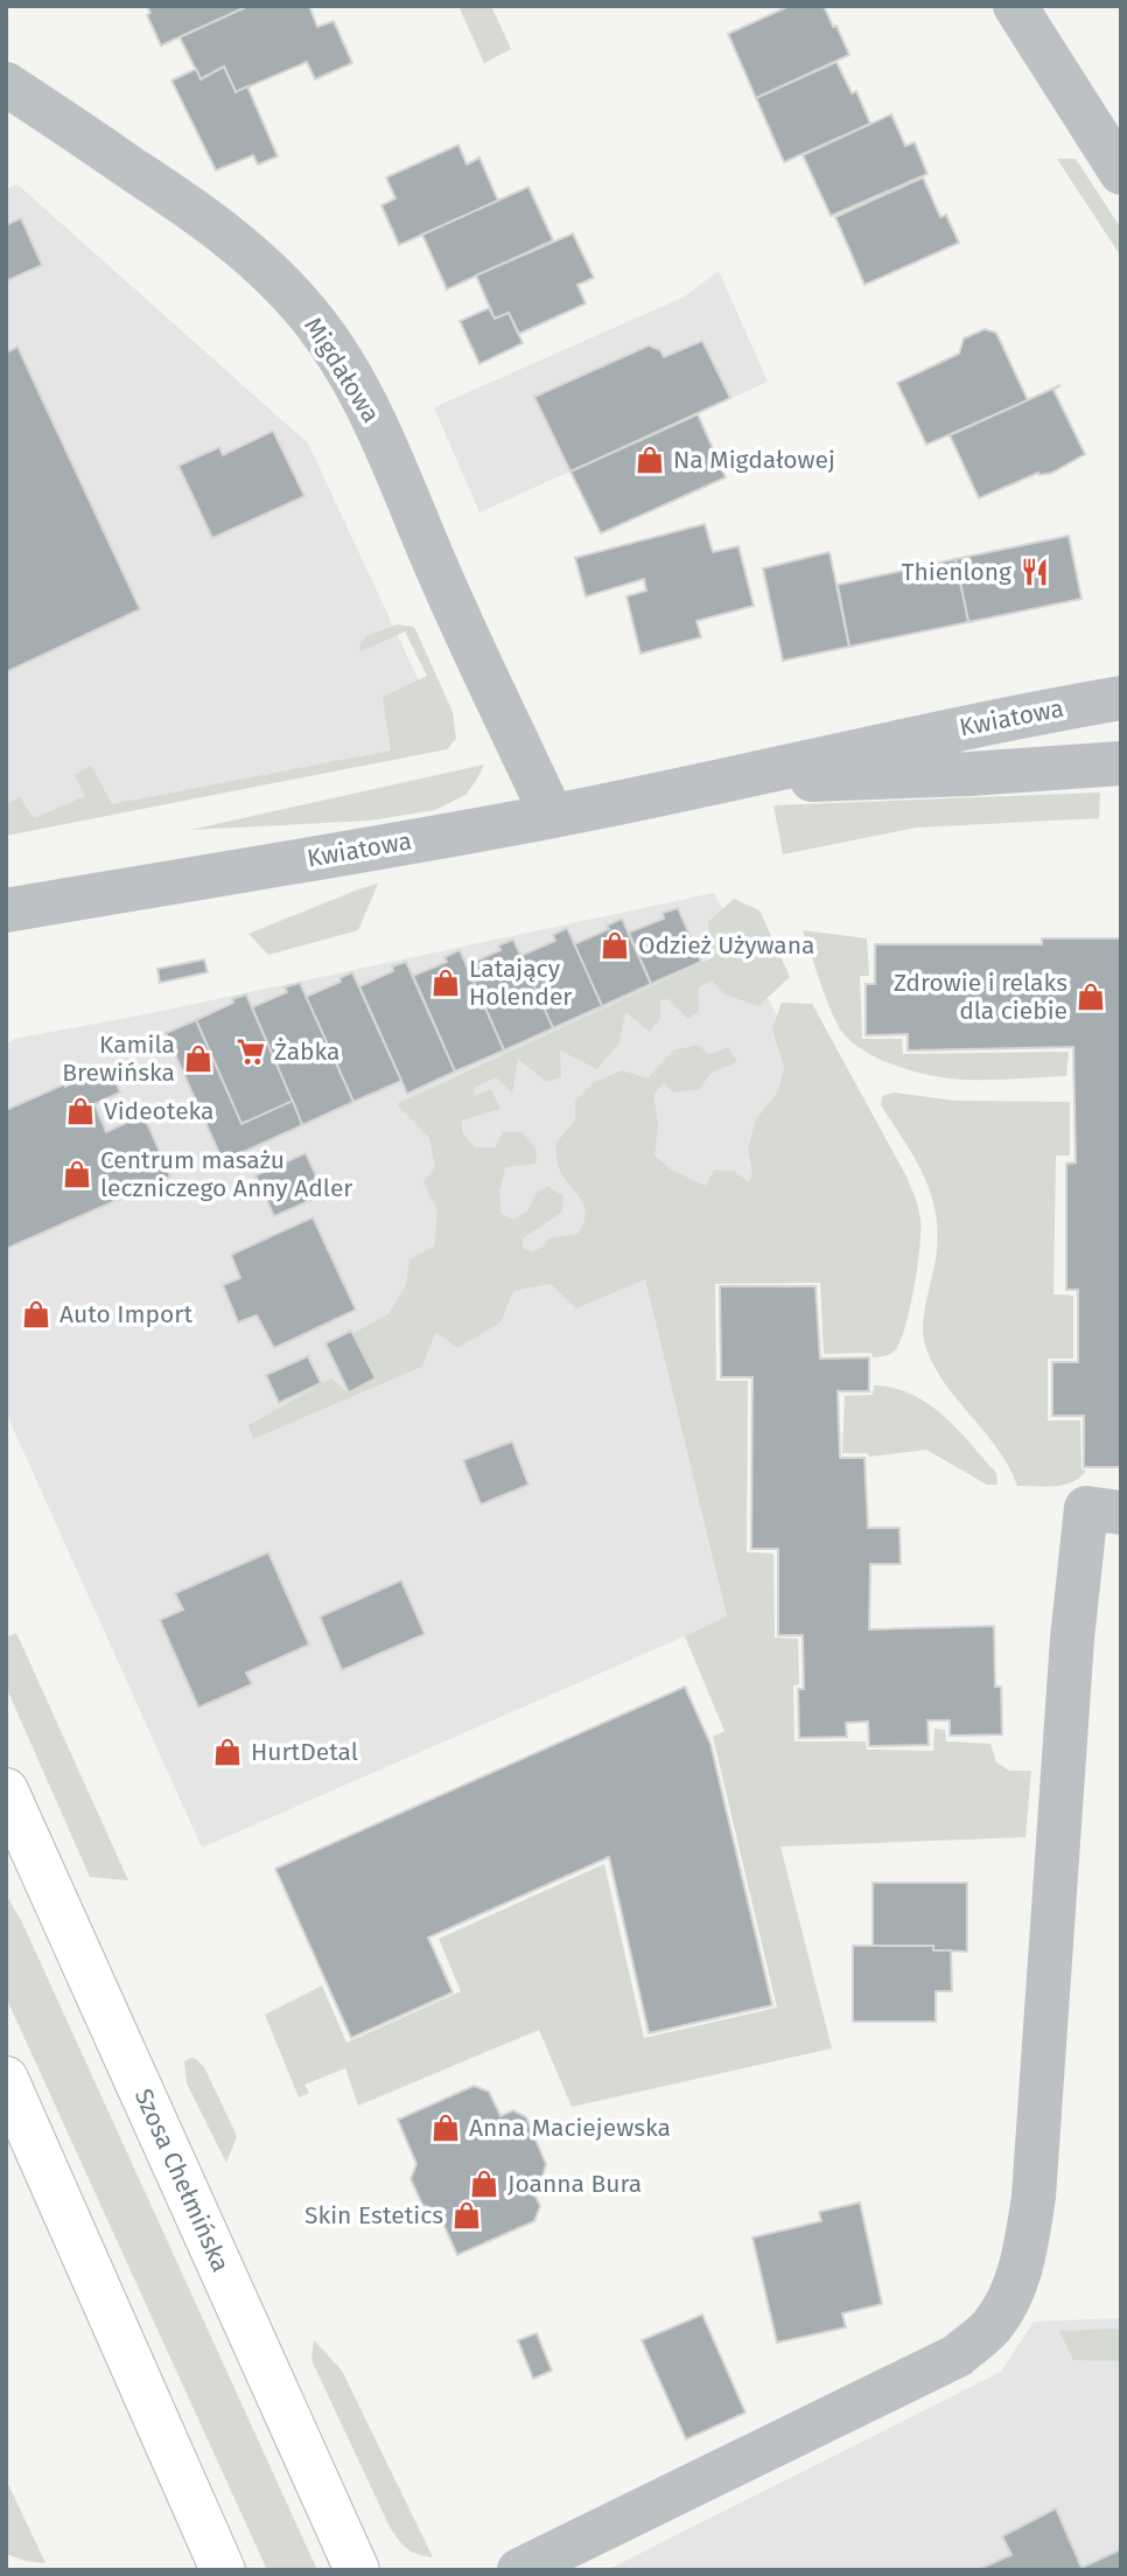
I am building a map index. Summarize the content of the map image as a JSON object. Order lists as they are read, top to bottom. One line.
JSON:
{"streets":{"main road":["Szosa Chełmińska"],"street":["Migdałowa","Kwiatowa"]},"crossings":[["Migdałowa","Kwiatowa"]],"places":{"shop":["Na Migdałowej","Odzież Używana","Latający Holender","Zdrowie i relaks dla ciebie","Kamila Brewińska","Videoteka","Centrum masażu leczniczego Anny Adler","Auto Import","HurtDetal","Anna Maciejewska","Joanna Bura","Skin Estetics"],"restaurant":["Thienlong"],"supermarket":["Żabka"]}}
